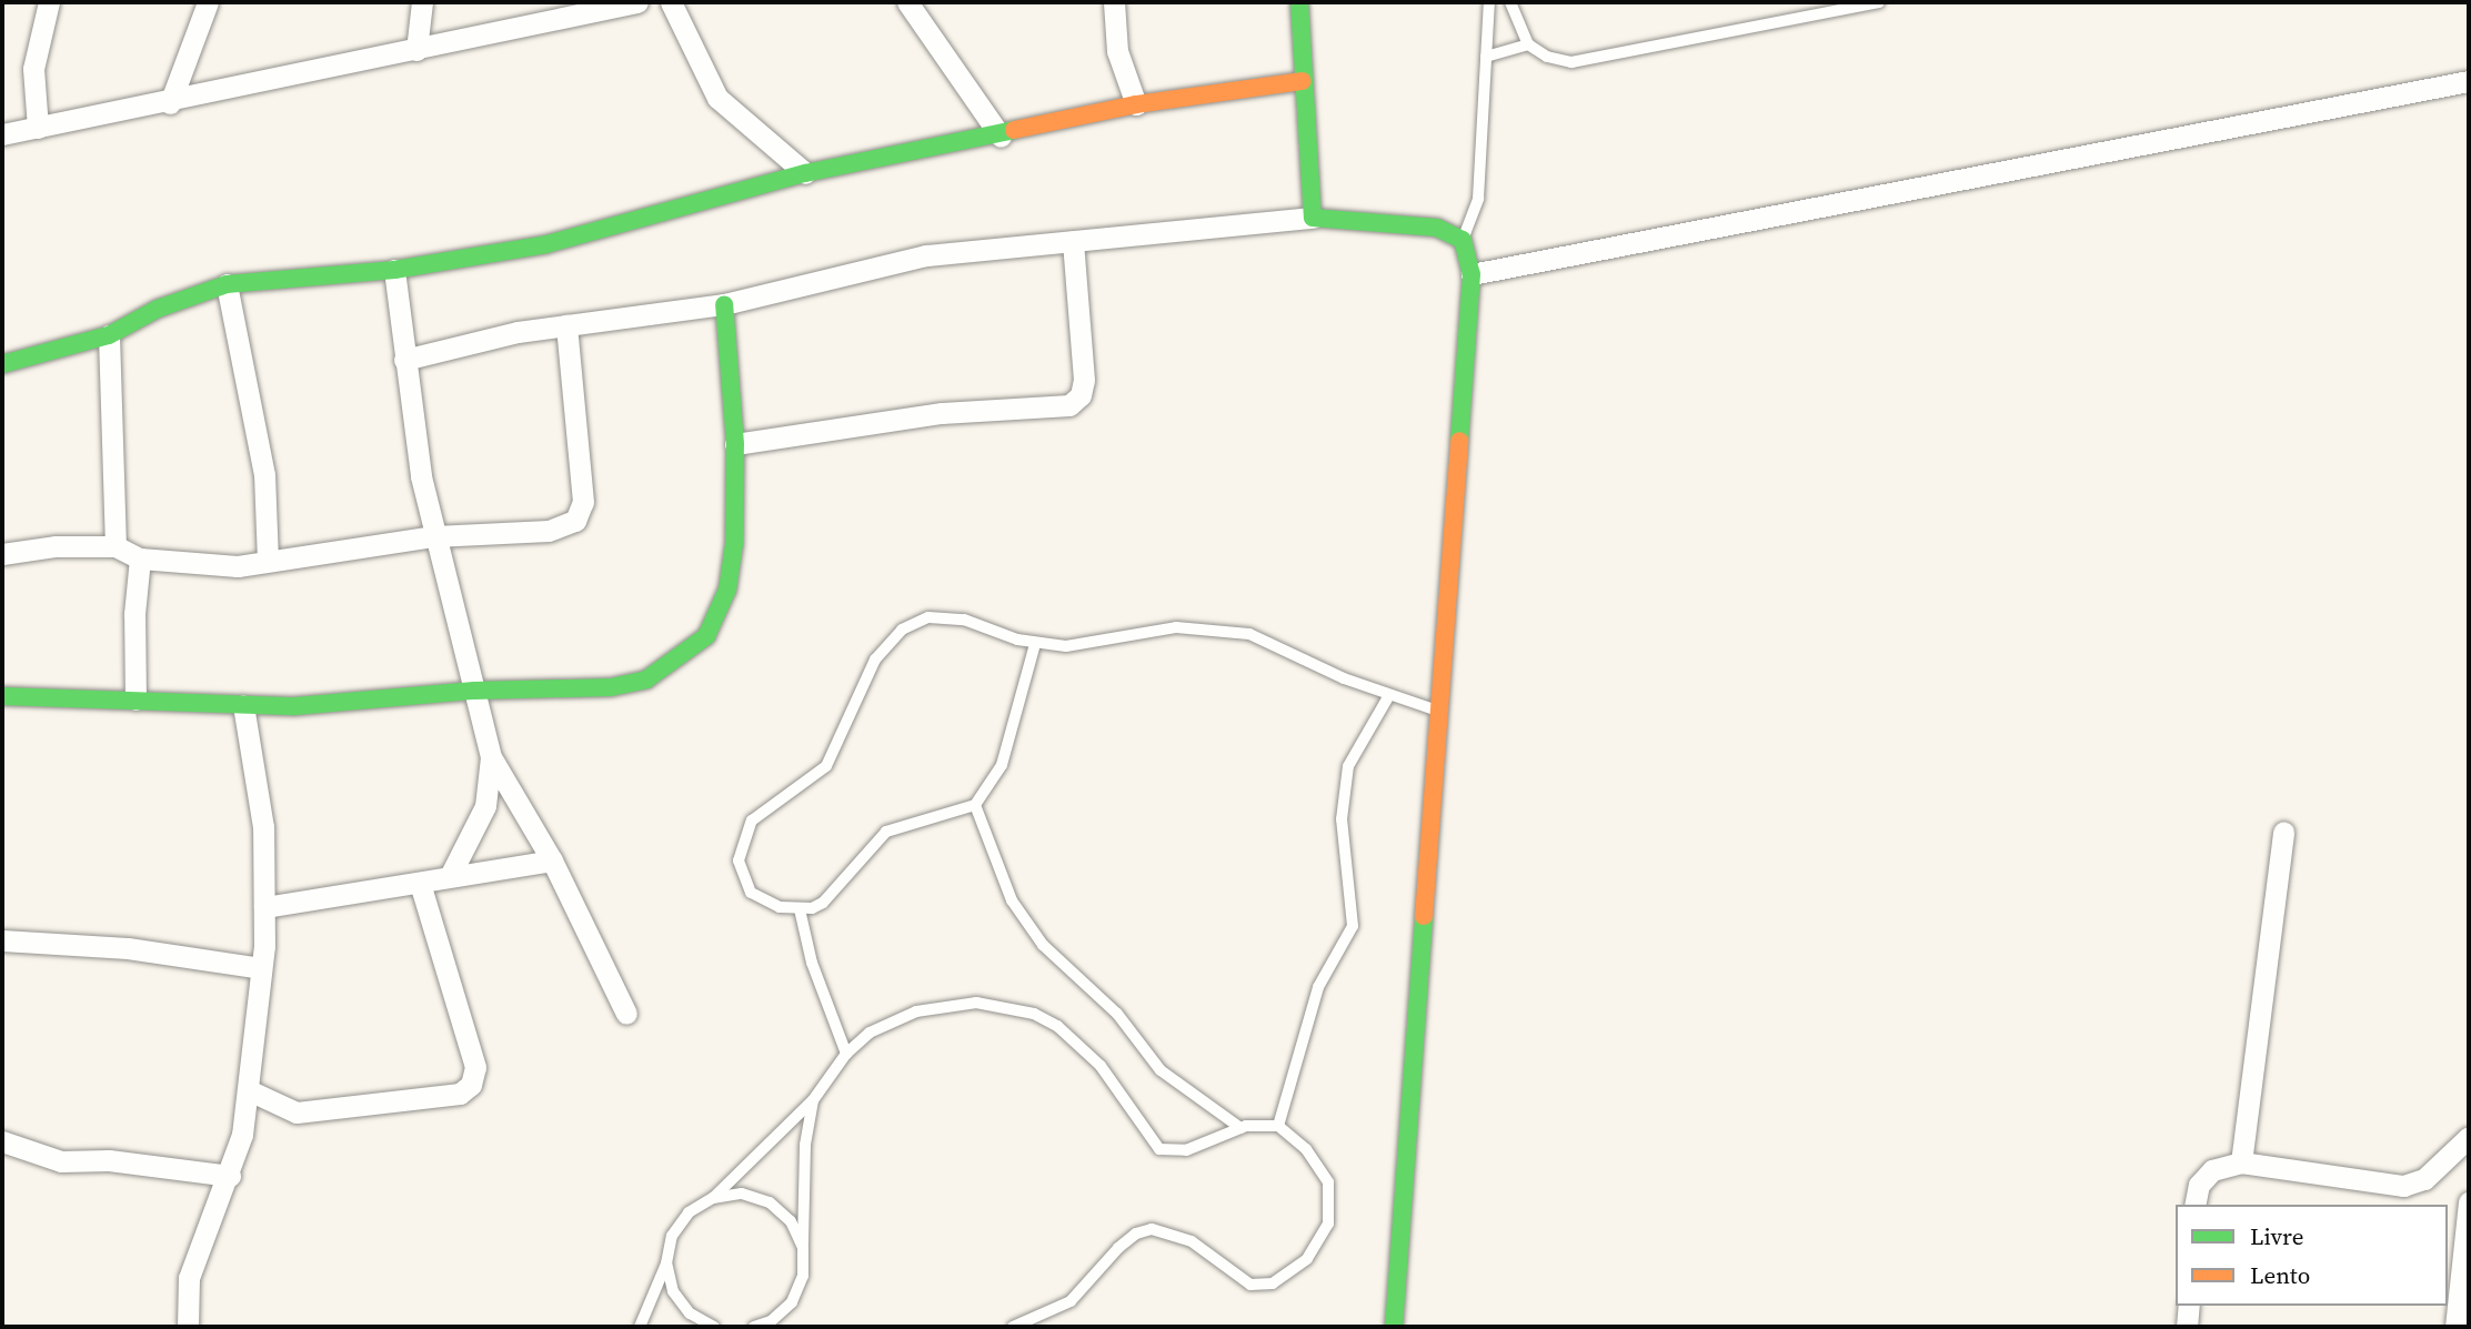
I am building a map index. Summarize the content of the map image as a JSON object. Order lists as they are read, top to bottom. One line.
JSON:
{"legend":["Livre","Lento"]}
